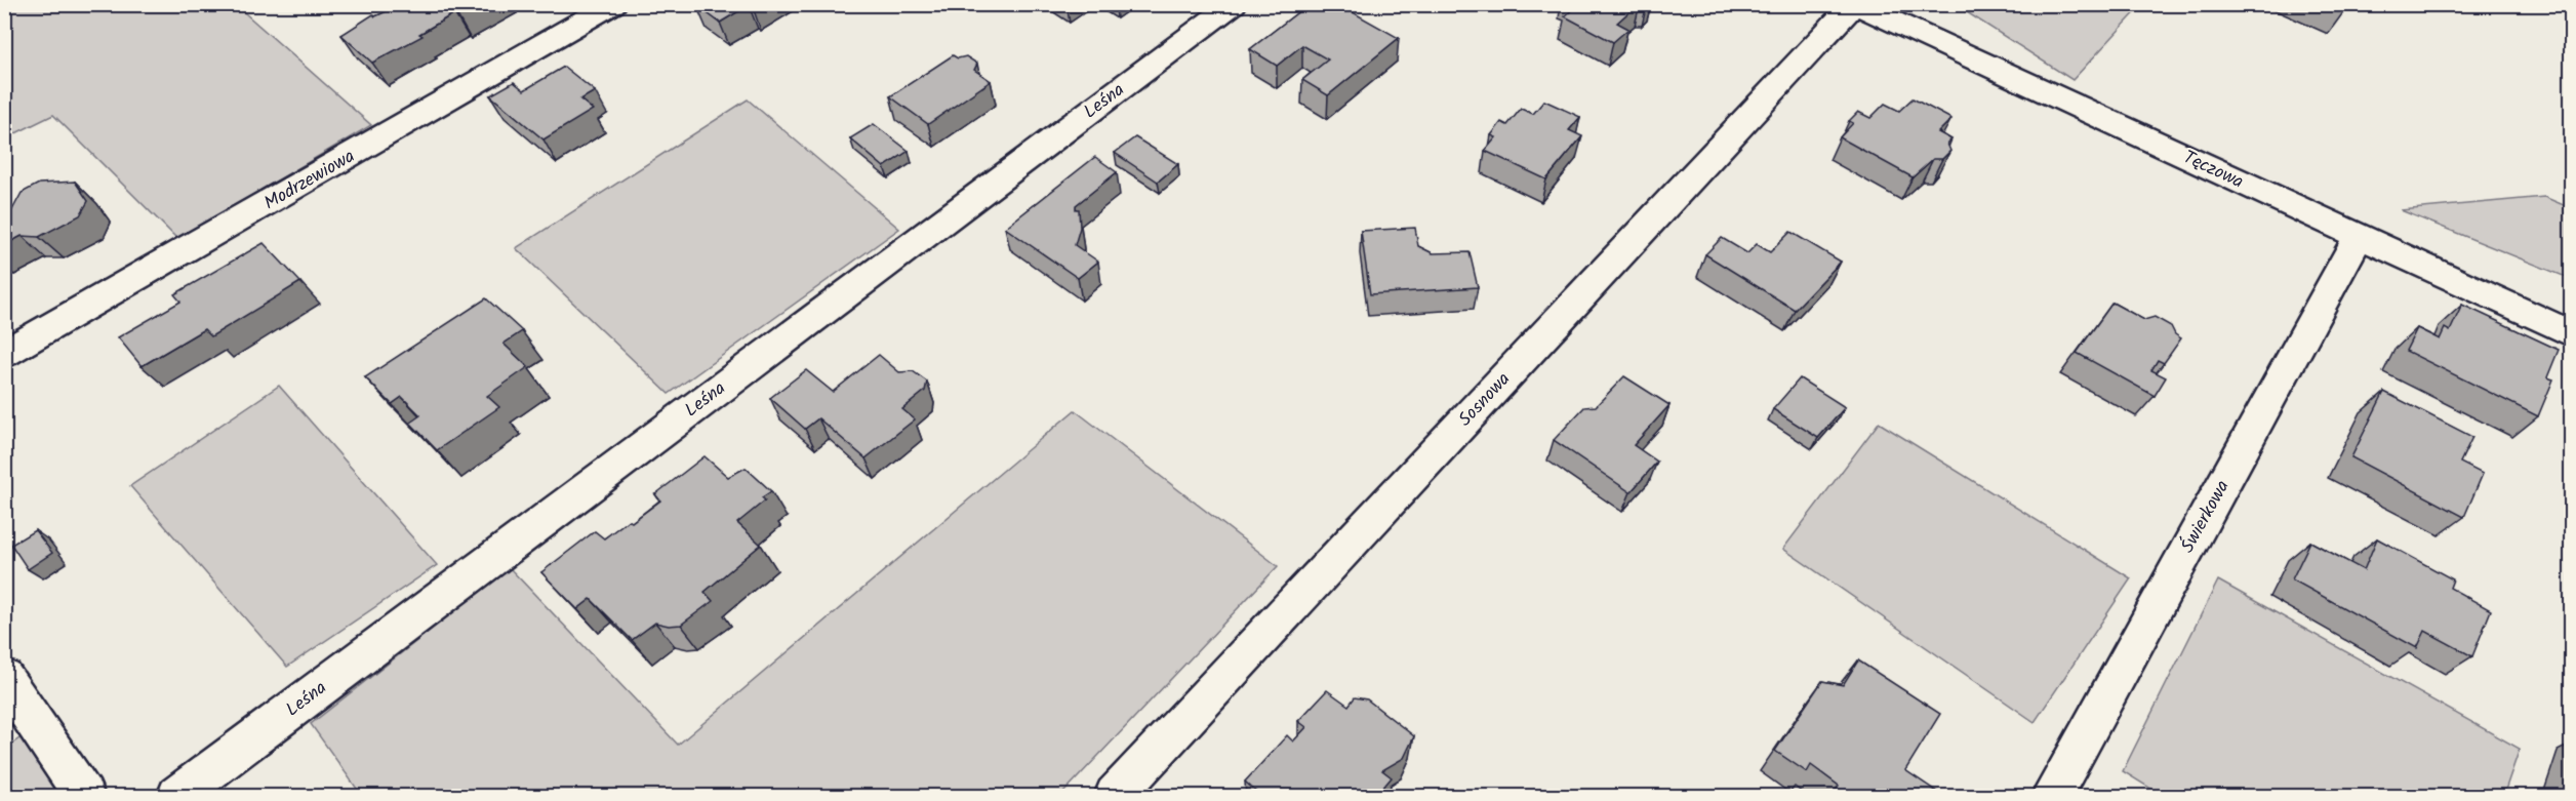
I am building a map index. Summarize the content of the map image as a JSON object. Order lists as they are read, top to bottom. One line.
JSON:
{"streets":{"street":["Leśna","Tęczowa","Modrzewiowa","Sosnowa","Świerkowa"]},"crossings":[["Tęczowa","Sosnowa"],["Tęczowa","Świerkowa"]]}
